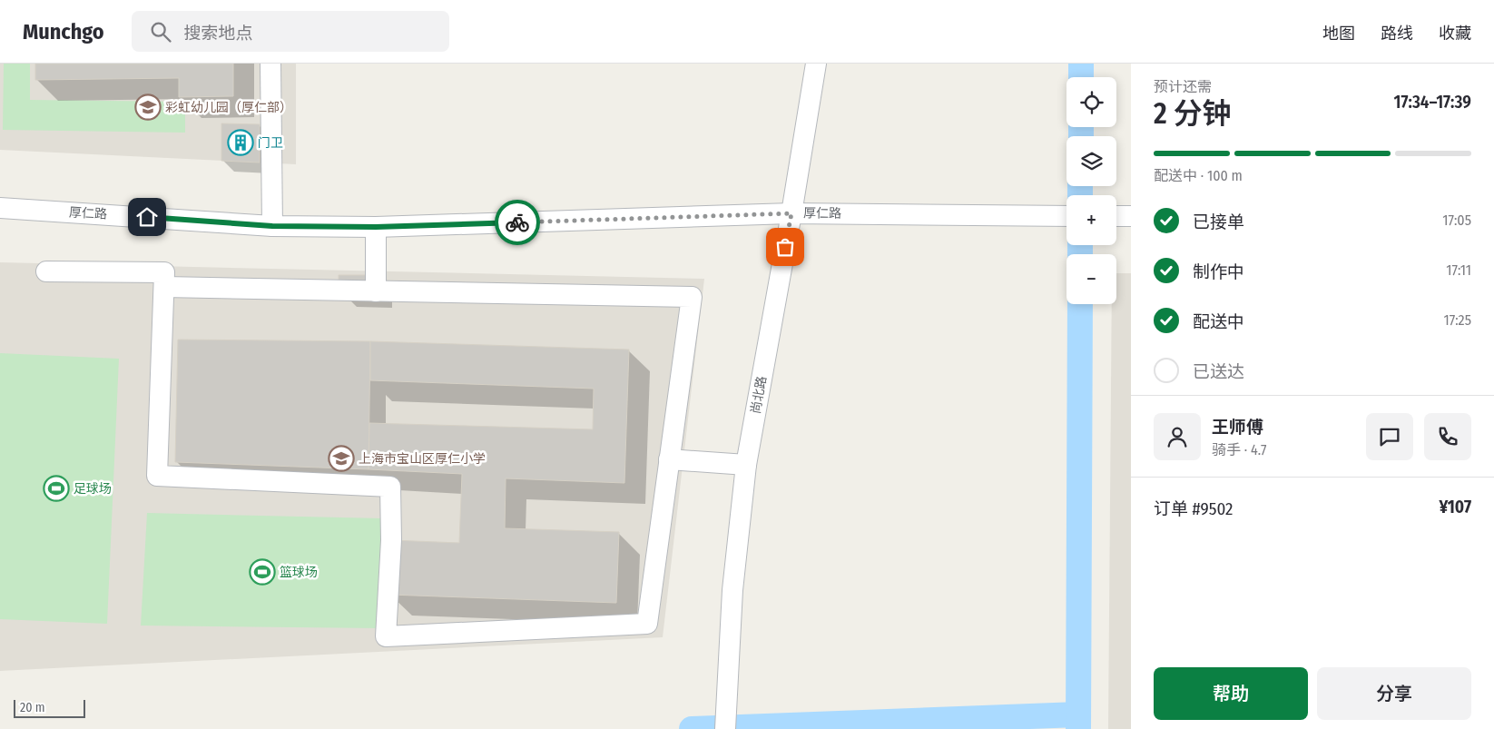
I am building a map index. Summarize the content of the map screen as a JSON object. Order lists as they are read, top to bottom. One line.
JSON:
{"streets":{"street":["厚仁路","尚北路"]},"crossings":[["厚仁路","尚北路"]],"places":{"school or university":["彩虹幼儿园（厚仁部）","上海市宝山区厚仁小学"],"building":["门卫"],"sports":["足球场","篮球场"]},"scale_bar":"20 m","page":{"header":"Munchgo","search":"搜索地点","nav":["地图","路线","收藏"],"heading":["2 分钟","预计还需","17:34–17:39"],"panel":["王师傅","骑手 · 4.7","订单 #9502","¥107"],"map_buttons":["+","−"],"bar":"配送中 · 100 m","list":[["已接单","17:05"],["制作中","17:11"],["配送中","17:25"],"已送达"],"buttons":["帮助","分享"],"scale":"20 m"}}
